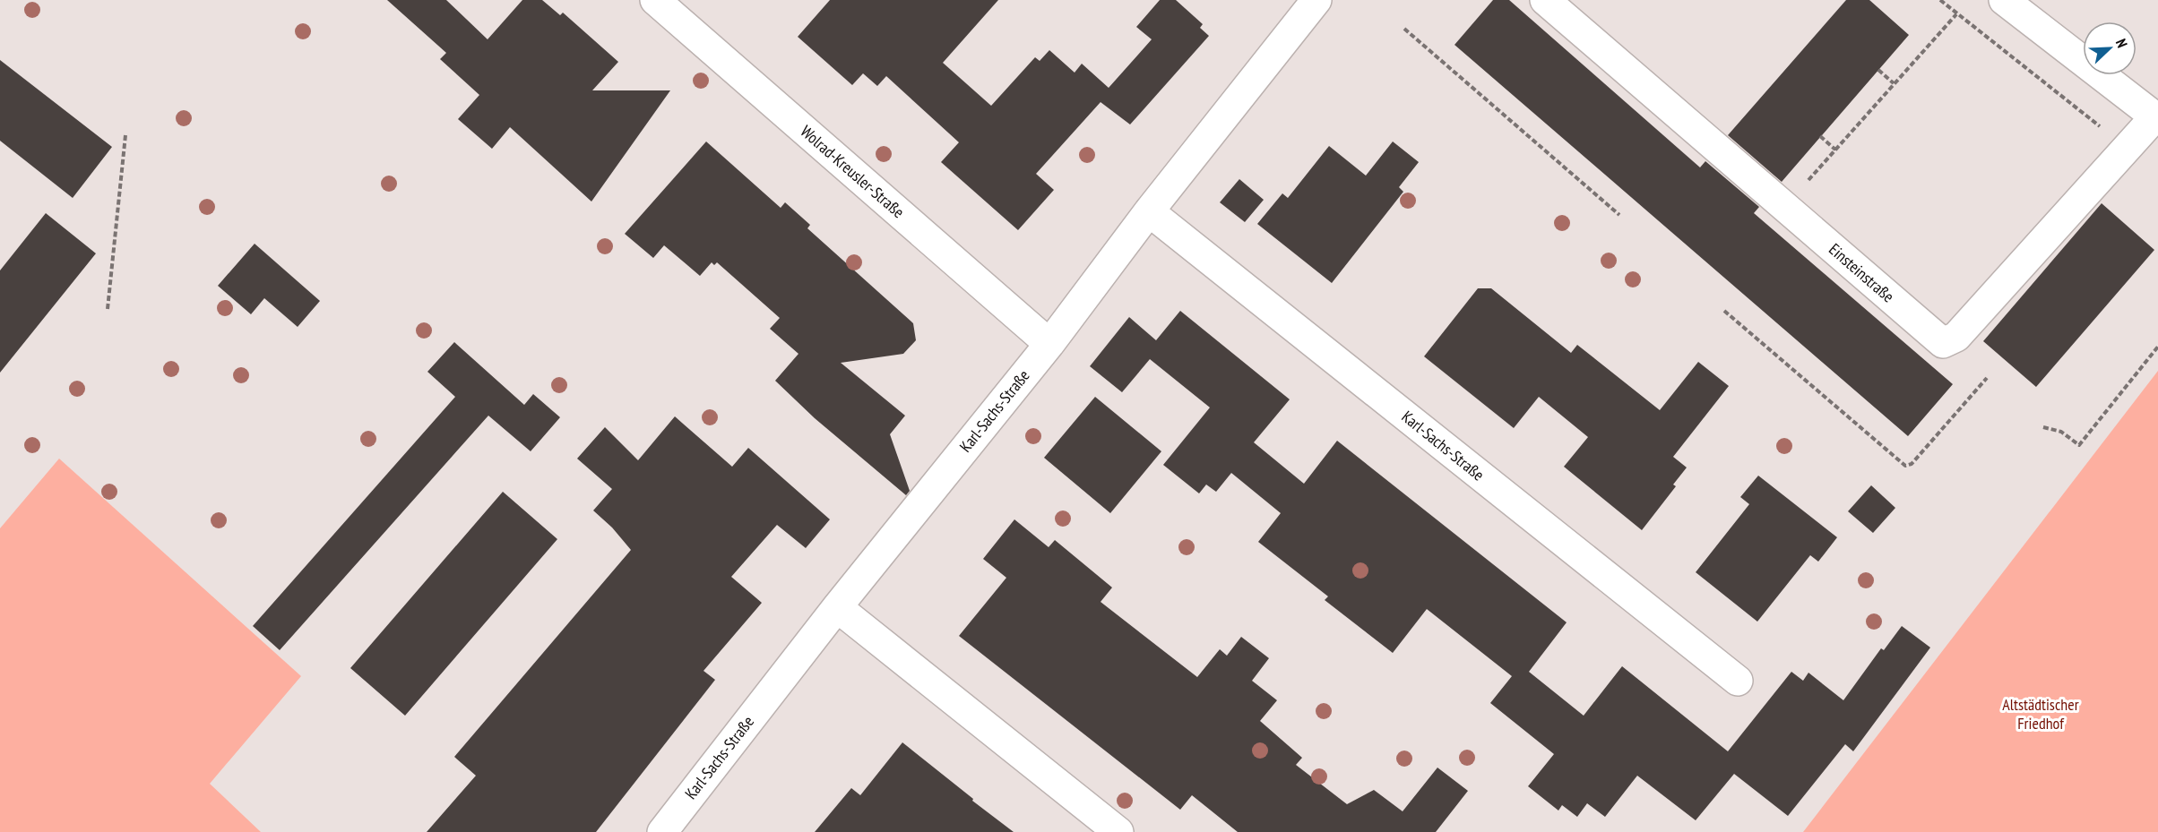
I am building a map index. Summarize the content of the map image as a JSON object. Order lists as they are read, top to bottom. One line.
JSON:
{"streets":{"street":["Wolrad-Kreusler-Straße","Einsteinstraße","Karl-Sachs-Straße"]},"crossings":[["Wolrad-Kreusler-Straße","Karl-Sachs-Straße"]],"parks":["Altstädtischer Friedhof"],"north":"top right"}
